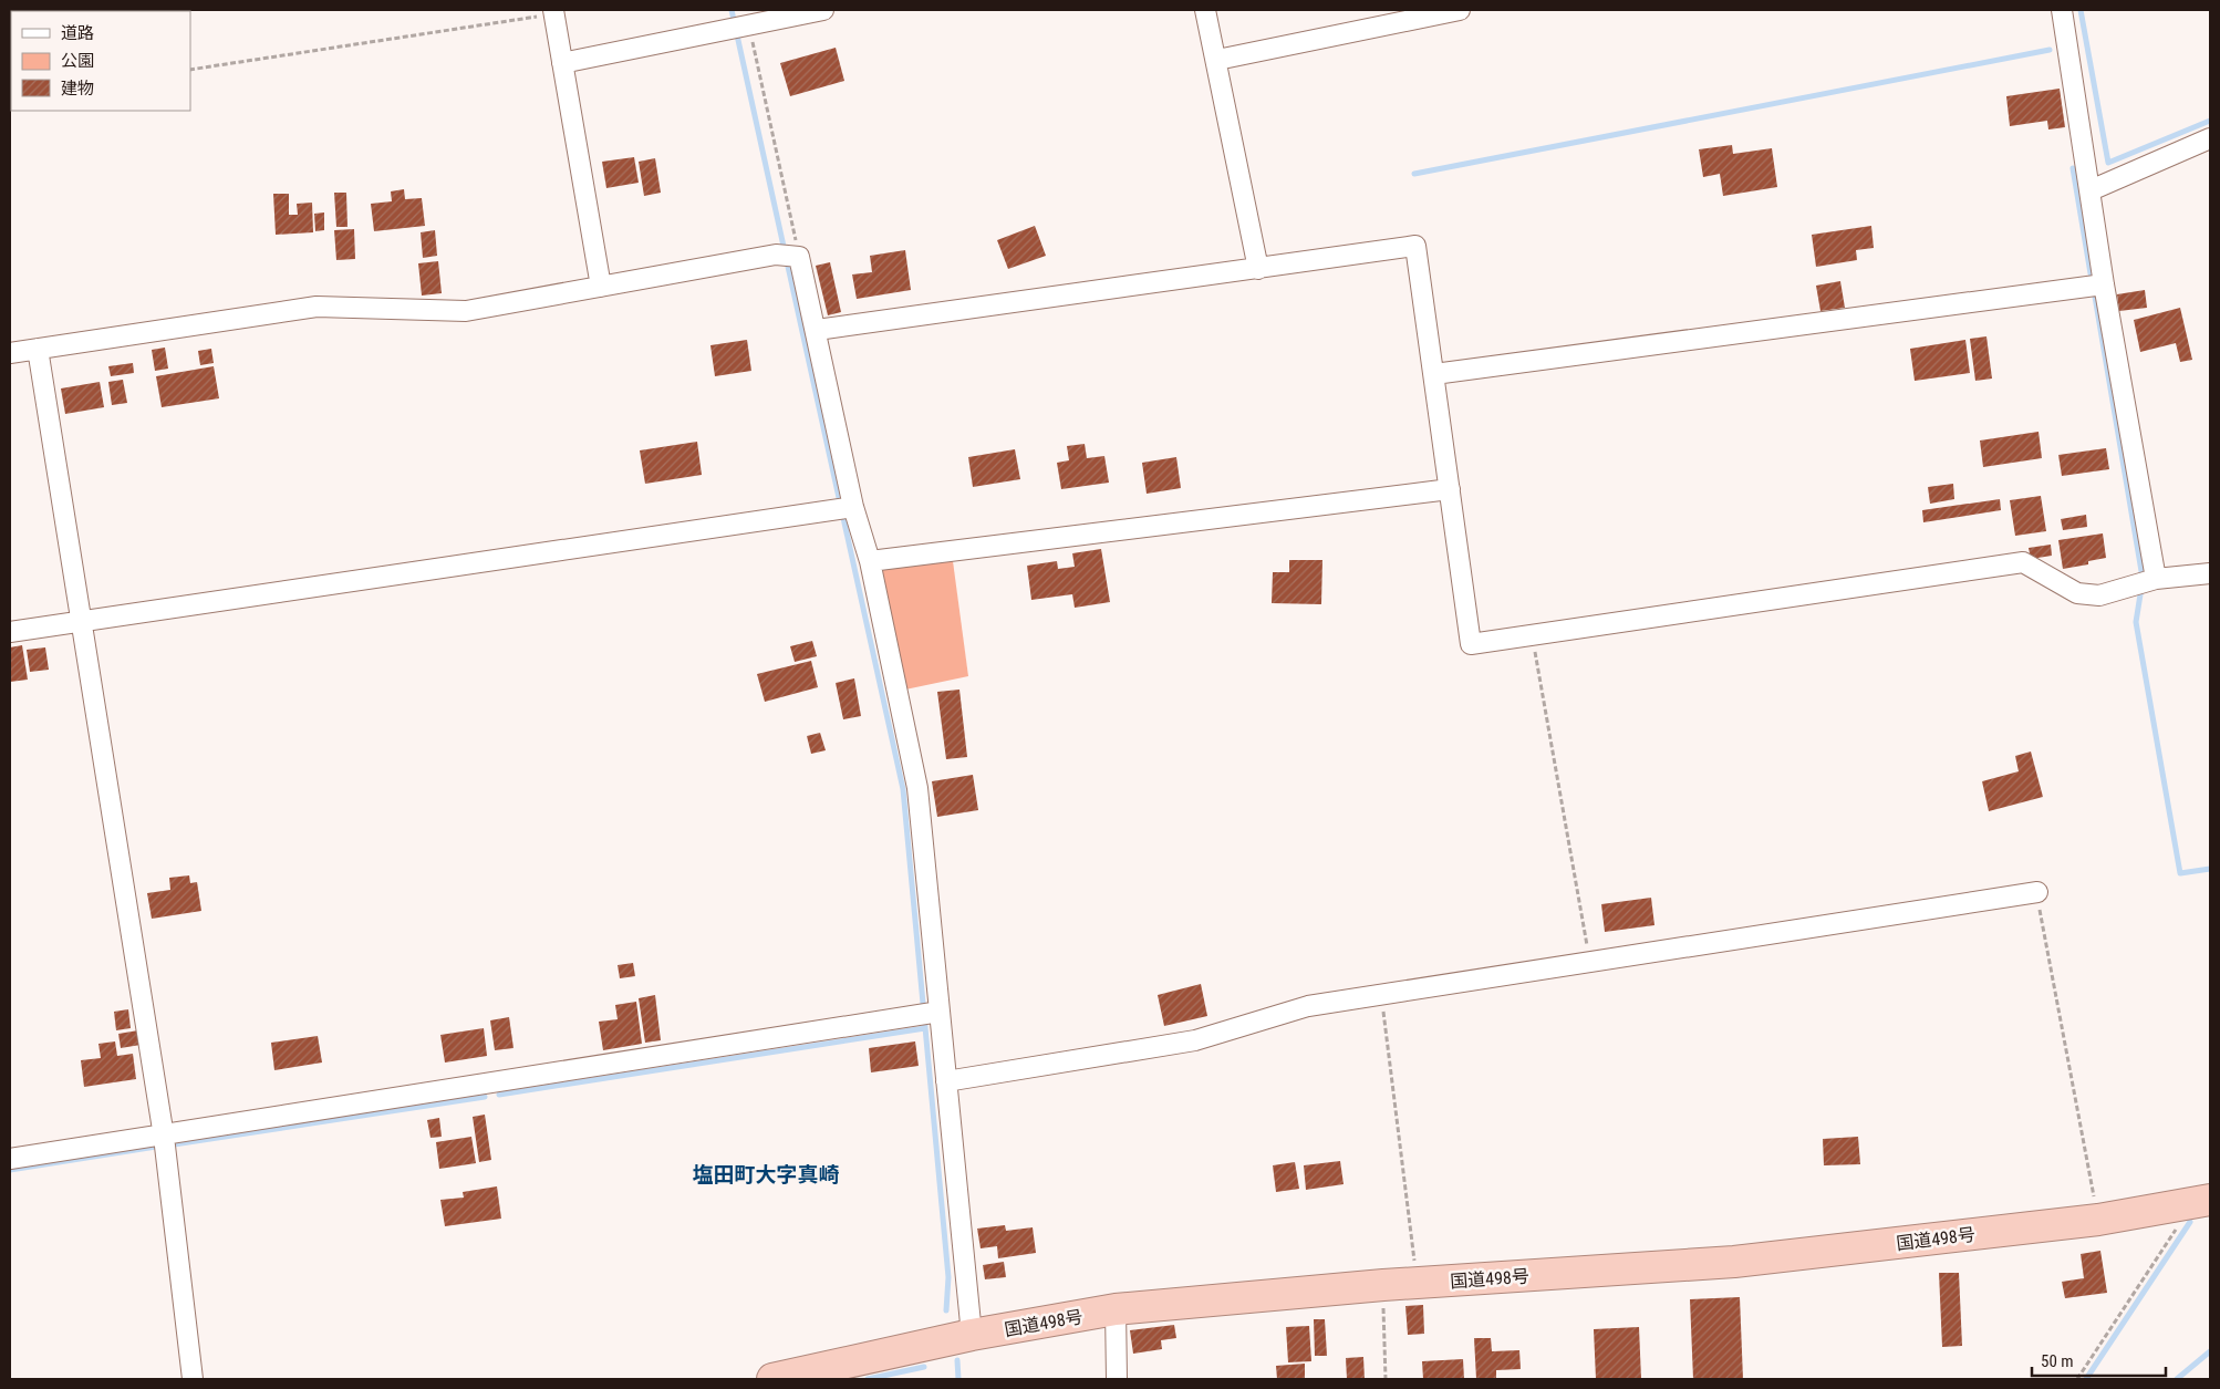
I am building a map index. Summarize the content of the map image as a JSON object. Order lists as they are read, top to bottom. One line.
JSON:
{"streets":{"highway":["国道498号"]},"districts":["塩田町大字真崎"],"legend":["道路","公園","建物"],"scale_bar":"50 m"}
